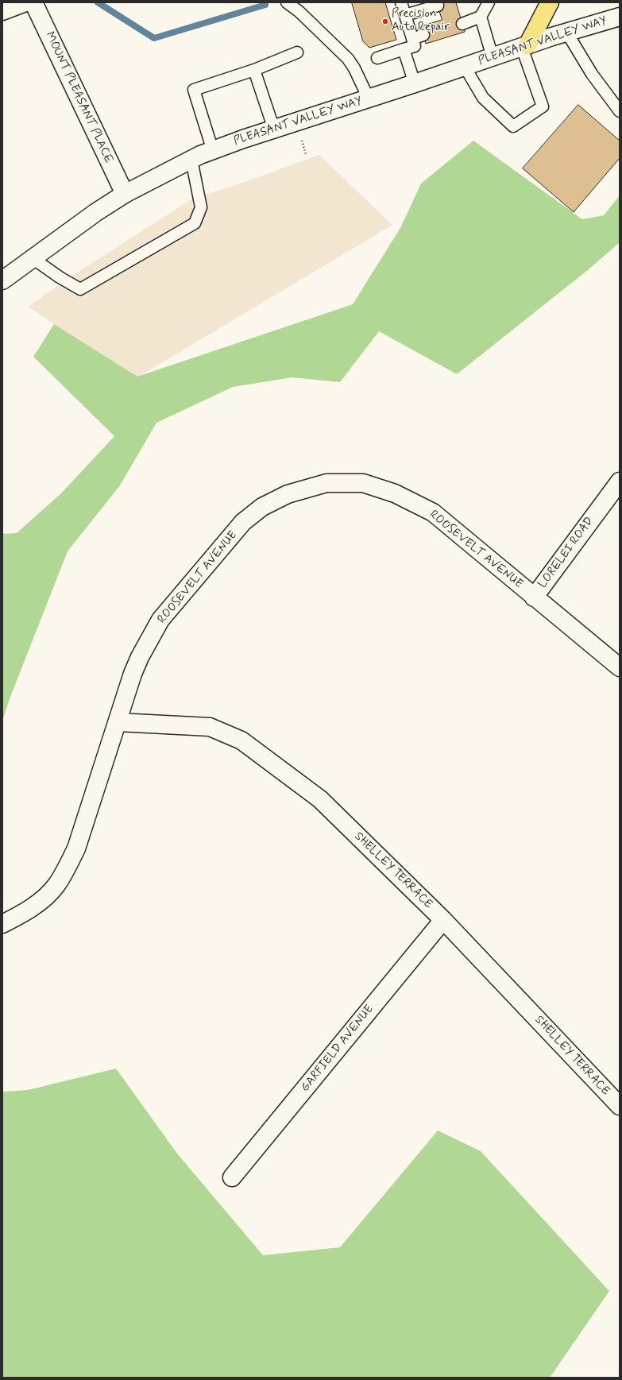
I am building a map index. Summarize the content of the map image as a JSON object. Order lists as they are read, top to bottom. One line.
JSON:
{"streets":{"street":["PLEASANT VALLEY WAY","MOUNT PLEASANT PLACE","ROOSEVELT AVENUE","LORELEI ROAD","SHELLEY TERRACE","GARFIELD AVENUE"]},"crossings":[["PLEASANT VALLEY WAY","MOUNT PLEASANT PLACE"],["ROOSEVELT AVENUE","LORELEI ROAD"],["ROOSEVELT AVENUE","SHELLEY TERRACE"],["SHELLEY TERRACE","GARFIELD AVENUE"]],"places":["Precision Auto Repair"]}
